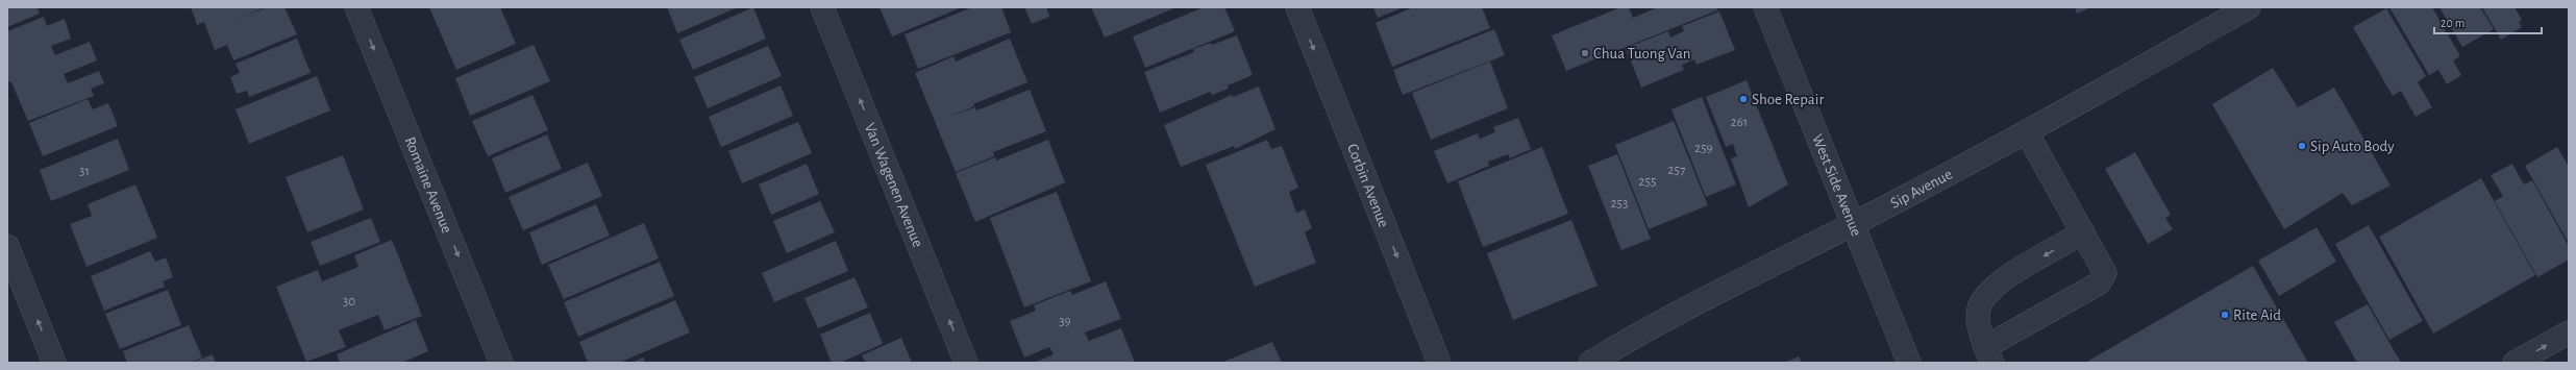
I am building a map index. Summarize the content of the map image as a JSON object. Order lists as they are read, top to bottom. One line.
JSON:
{"streets":{"street":["West Side Avenue","Romaine Avenue","Van Wagenen Avenue","Corbin Avenue","Sip Avenue"]},"crossings":[["West Side Avenue","Sip Avenue"]],"one_way":["Romaine Avenue","Van Wagenen Avenue","Corbin Avenue"],"places":["Chua Tuong Van","Shoe Repair","Sip Auto Body","Rite Aid"],"house_numbers":["261","259","257","31","255","253","30","39"],"scale_bar":"20 m"}
